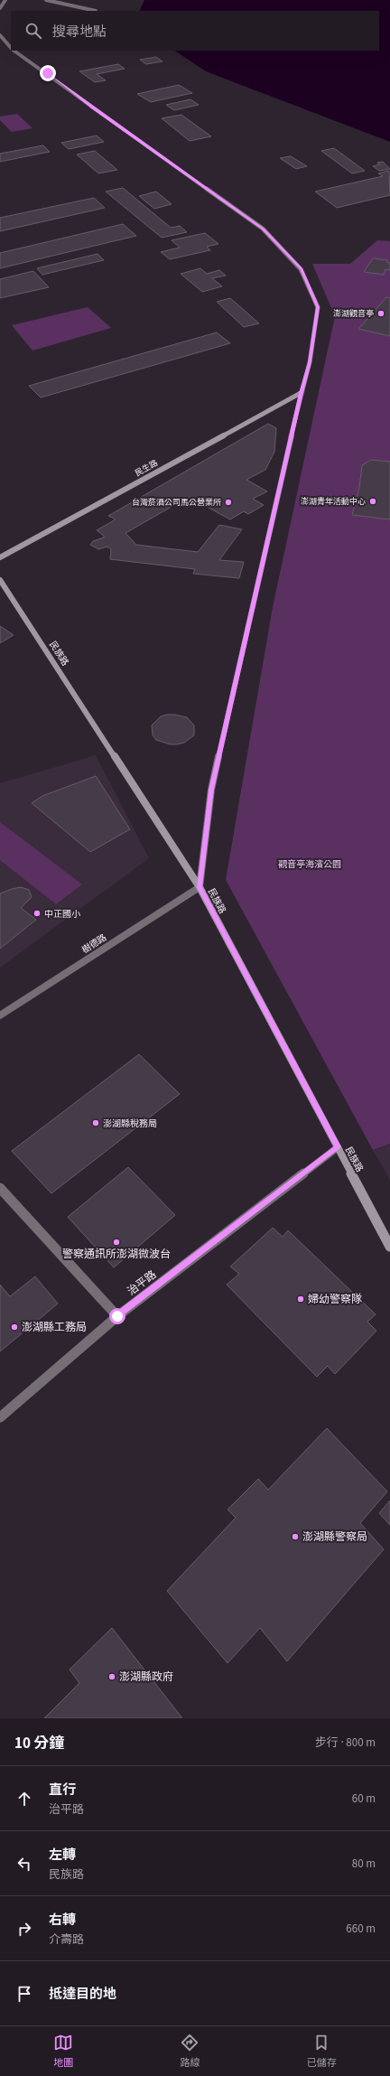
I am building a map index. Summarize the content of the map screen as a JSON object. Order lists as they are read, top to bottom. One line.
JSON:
{"streets":{"street":["民生路","民族路","樹德路","治平路"]},"crossings":[["民族路","樹德路"],["民族路","治平路"]],"parks":["觀音亭海濱公園"],"places":["澎湖觀音亭","澎湖青年活動中心","台灣菸酒公司馬公營業所","中正國小","澎湖縣稅務局","警察通訊所澎湖微波台","婦幼警察隊","澎湖縣工務局","澎湖縣警察局","澎湖縣政府"],"page":{"search":"搜尋地點","heading":["10 分鐘","步行 · 800 m"],"list":[["直行","治平路","60 m"],["左轉","民族路","80 m"],["右轉","介壽路","660 m"],"抵達目的地"],"nav":["地圖","路線","已儲存"]}}
